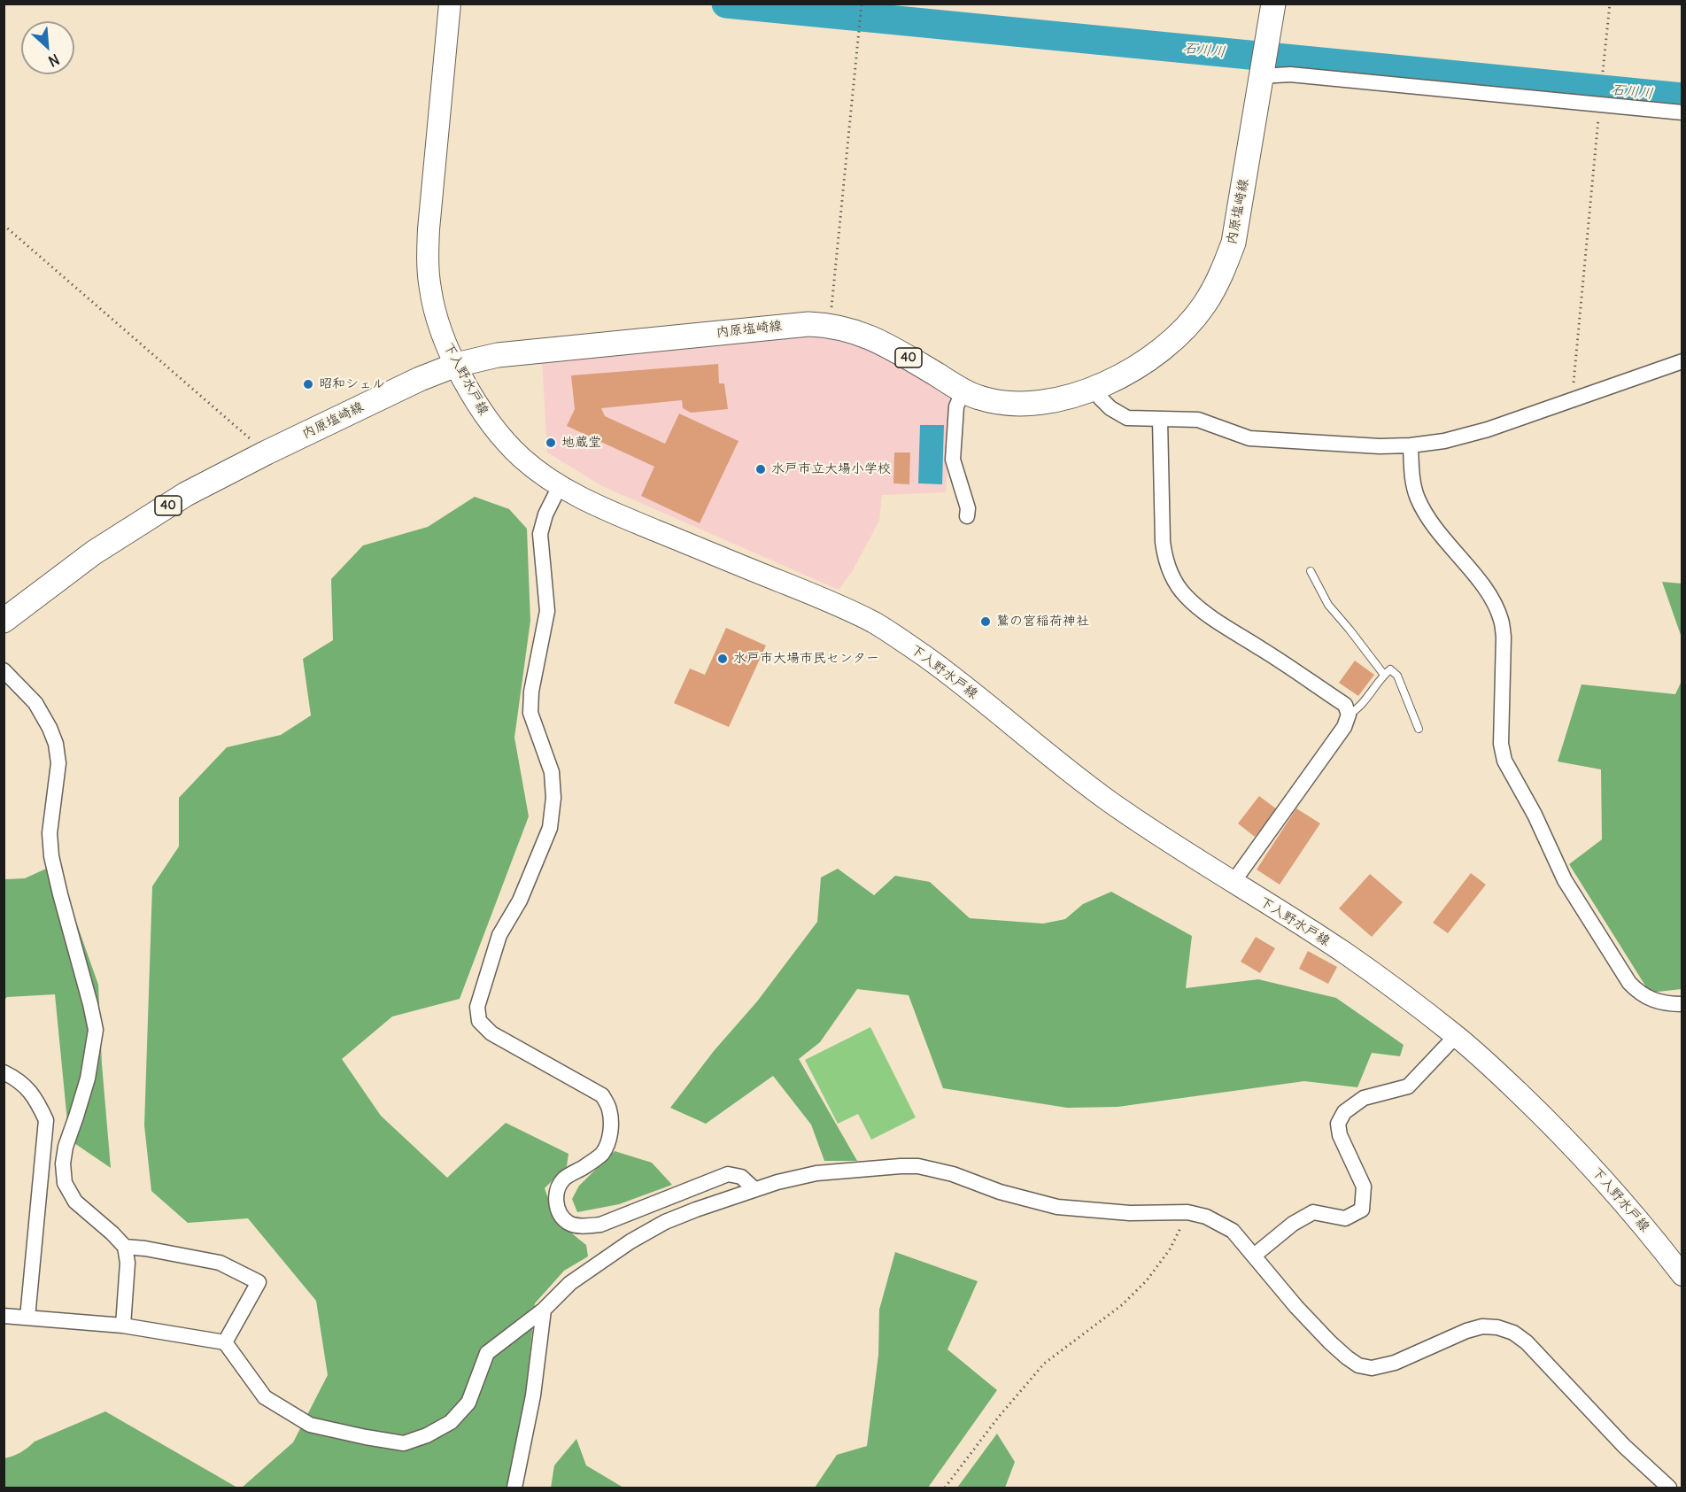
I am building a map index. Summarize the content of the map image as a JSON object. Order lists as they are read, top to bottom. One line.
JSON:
{"streets":{"main road":["内原塩崎線","40","下入野水戸線"]},"crossings":[["内原塩崎線","下入野水戸線"]],"water":["石川川"],"places":["昭和シェル","地蔵堂","水戸市立大場小学校","鷲の宮稲荷神社","水戸市大場市民センター"],"north":"bottom right"}
